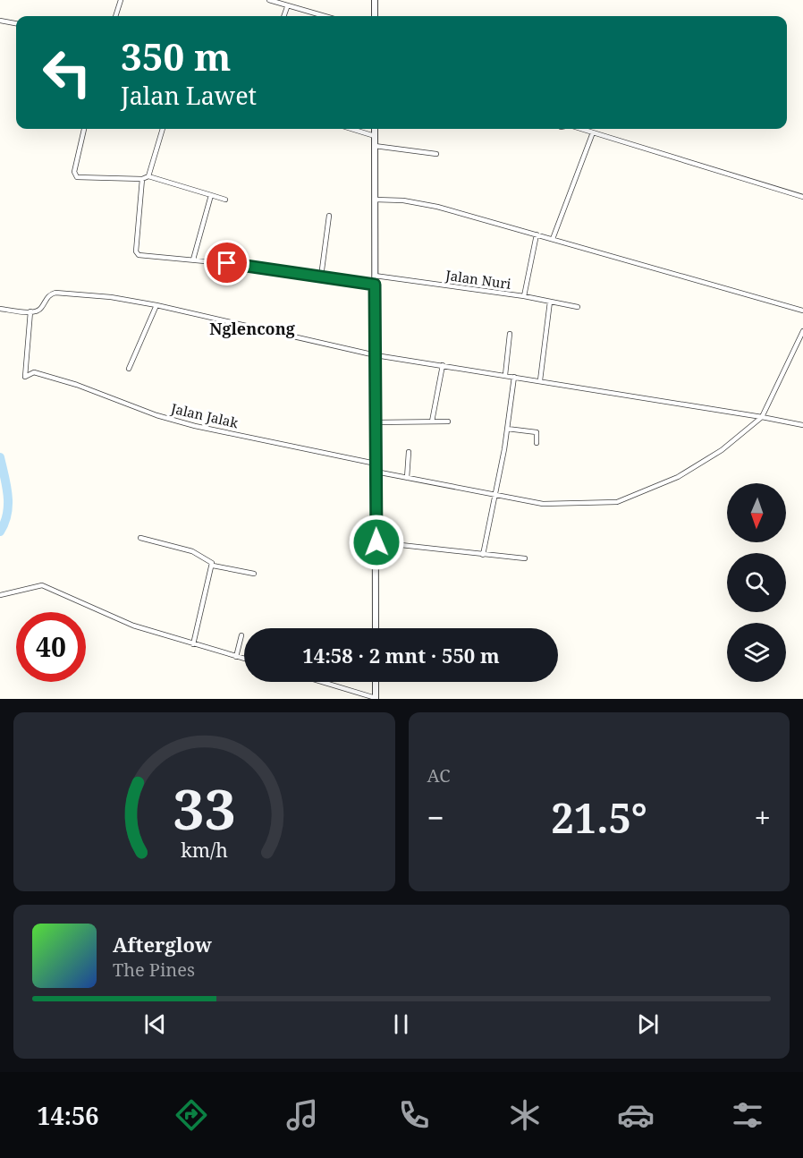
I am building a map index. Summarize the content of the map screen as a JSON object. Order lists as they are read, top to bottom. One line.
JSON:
{"streets":{"street":["Jalan Nuri","Jalan Jalak"]},"districts":["Nglencong"],"north":"bottom","page":{"turn":["350 m","Jalan Lawet"],"limit":"40","trip":"14:58 · 2 mnt · 550 m","tile":"AC","heat":["−","21.5°","+"],"song":["Afterglow","The Pines"],"tabs":"14:56","gauge":["33","km/h"]}}
